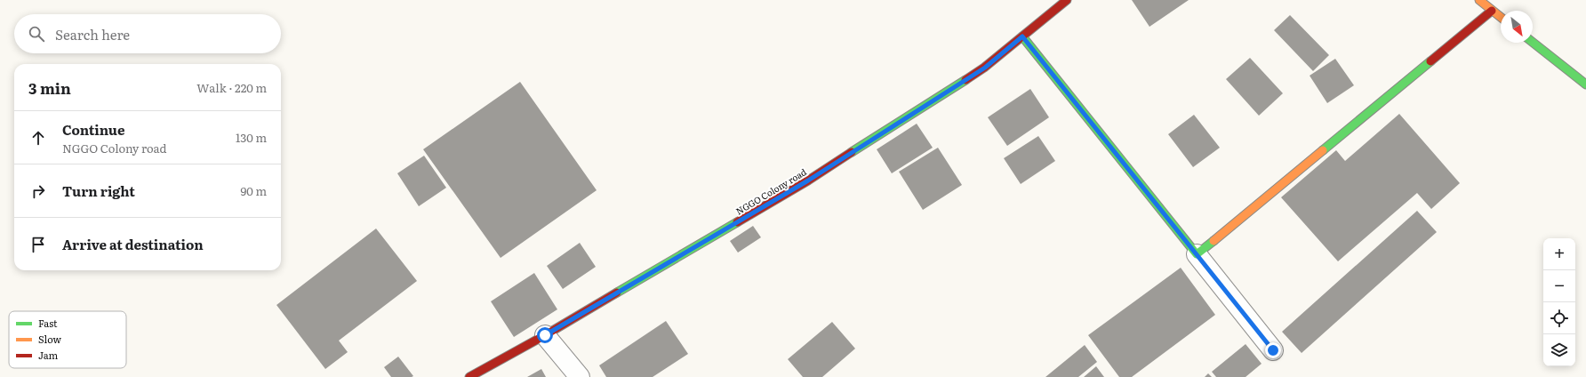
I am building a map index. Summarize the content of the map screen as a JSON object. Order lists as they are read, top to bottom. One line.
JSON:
{"streets":{"street":["NGGO Colony road"]},"legend":["Fast","Slow","Jam"],"north":"bottom right","page":{"search":"Search here","heading":["3 min","Walk · 220 m"],"list":[["Continue","NGGO Colony road","130 m"],["Turn right","90 m"],"Arrive at destination"],"map_buttons":["+","−"]}}
